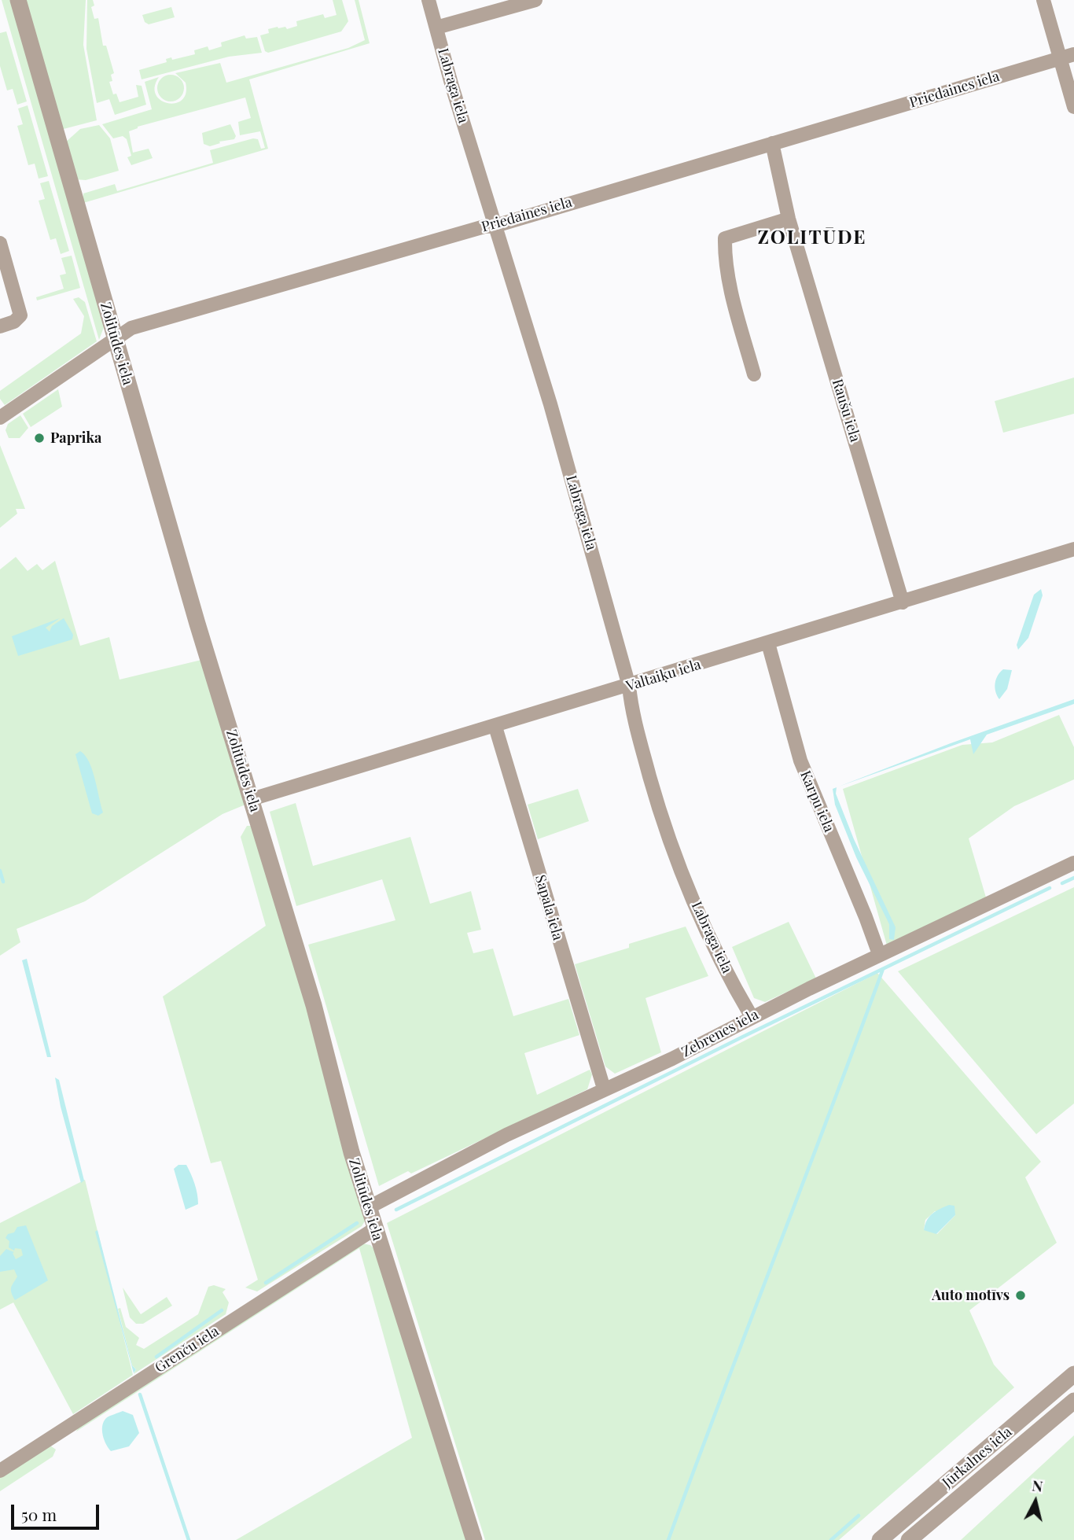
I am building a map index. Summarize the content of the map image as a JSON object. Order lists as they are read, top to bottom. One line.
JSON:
{"streets":{"street":["Labraga iela","Priedaines iela","Zolitūdes iela","Raušu iela","Valtaiķu iela","Karpu iela","Sapala iela","Zebrenes iela","Grenču iela","Jūrkalnes iela"]},"crossings":[["Labraga iela","Priedaines iela"],["Labraga iela","Valtaiķu iela"],["Labraga iela","Zebrenes iela"],["Priedaines iela","Zolitūdes iela"],["Priedaines iela","Raušu iela"],["Zolitūdes iela","Valtaiķu iela"],["Zolitūdes iela","Zebrenes iela"],["Zolitūdes iela","Grenču iela"],["Raušu iela","Valtaiķu iela"],["Valtaiķu iela","Karpu iela"],["Valtaiķu iela","Sapala iela"],["Karpu iela","Zebrenes iela"],["Sapala iela","Zebrenes iela"]],"districts":["ZOLITŪDE"],"places":["Paprika","Auto motīvs"],"scale_bar":"50 m","north":"top"}
